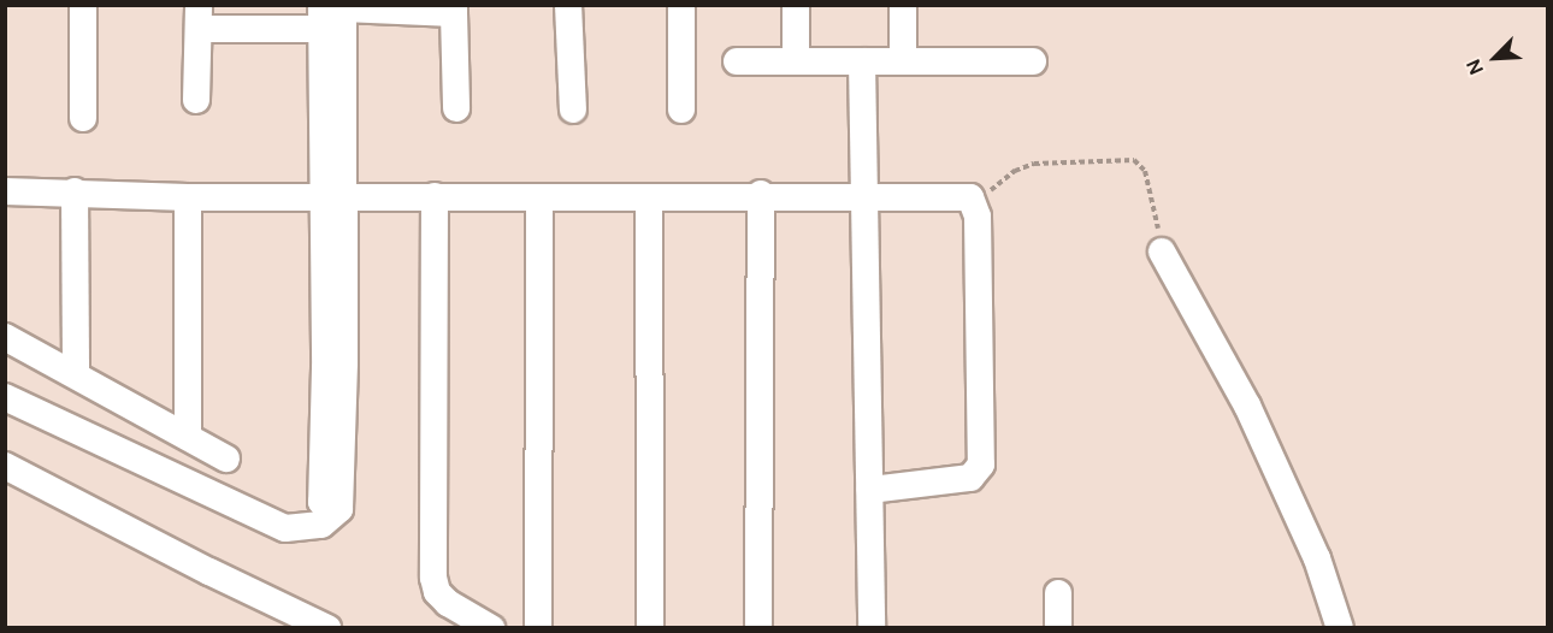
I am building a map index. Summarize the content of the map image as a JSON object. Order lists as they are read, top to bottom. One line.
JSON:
{"north":"bottom left"}
